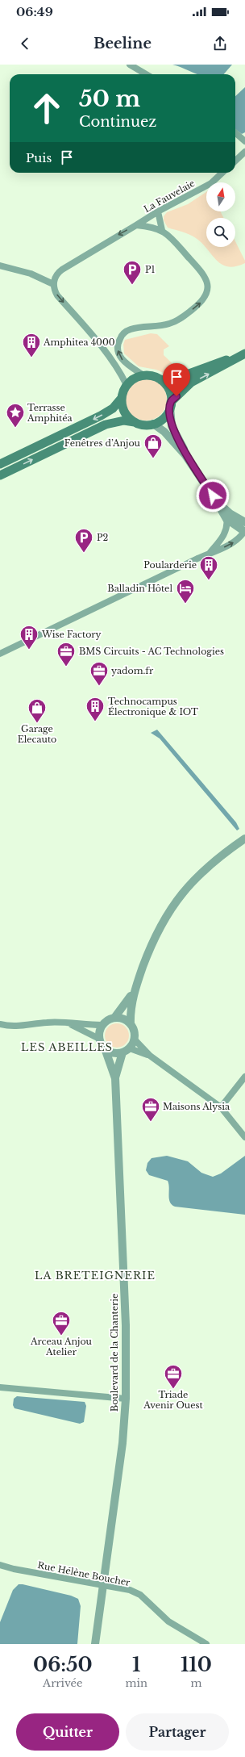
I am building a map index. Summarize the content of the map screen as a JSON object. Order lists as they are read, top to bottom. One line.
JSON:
{"streets":{"street":["La Fauvelaie","Boulevard de la Chanterie","Rue Hélène Boucher"]},"crossings":[["Boulevard de la Chanterie","Rue Hélène Boucher"]],"one_way":["La Fauvelaie"],"districts":["LES ABEILLES","LA BRETEIGNERIE"],"places":{"parking":["P1","P2"],"building":["Amphitea 4000","Poularderie","Wise Factory","Technocampus Électronique & IOT"],"place":["Terrasse Amphitéa"],"shop":["Fenêtres d’Anjou","Garage Elecauto"],"hotel":["Balladin Hôtel"],"office":["BMS Circuits - AC Technologies","yadom.fr","Maisons Alysia","Arceau Anjou Atelier","Triade Avenir Ouest"]},"north":"top","page":{"status":"06:49","header":"Beeline","turn":["50 m","Continuez"],"then":"Puis","eta":["06:50","Arrivée","1","min","110","m"],"buttons":["Quitter","Partager"]}}
